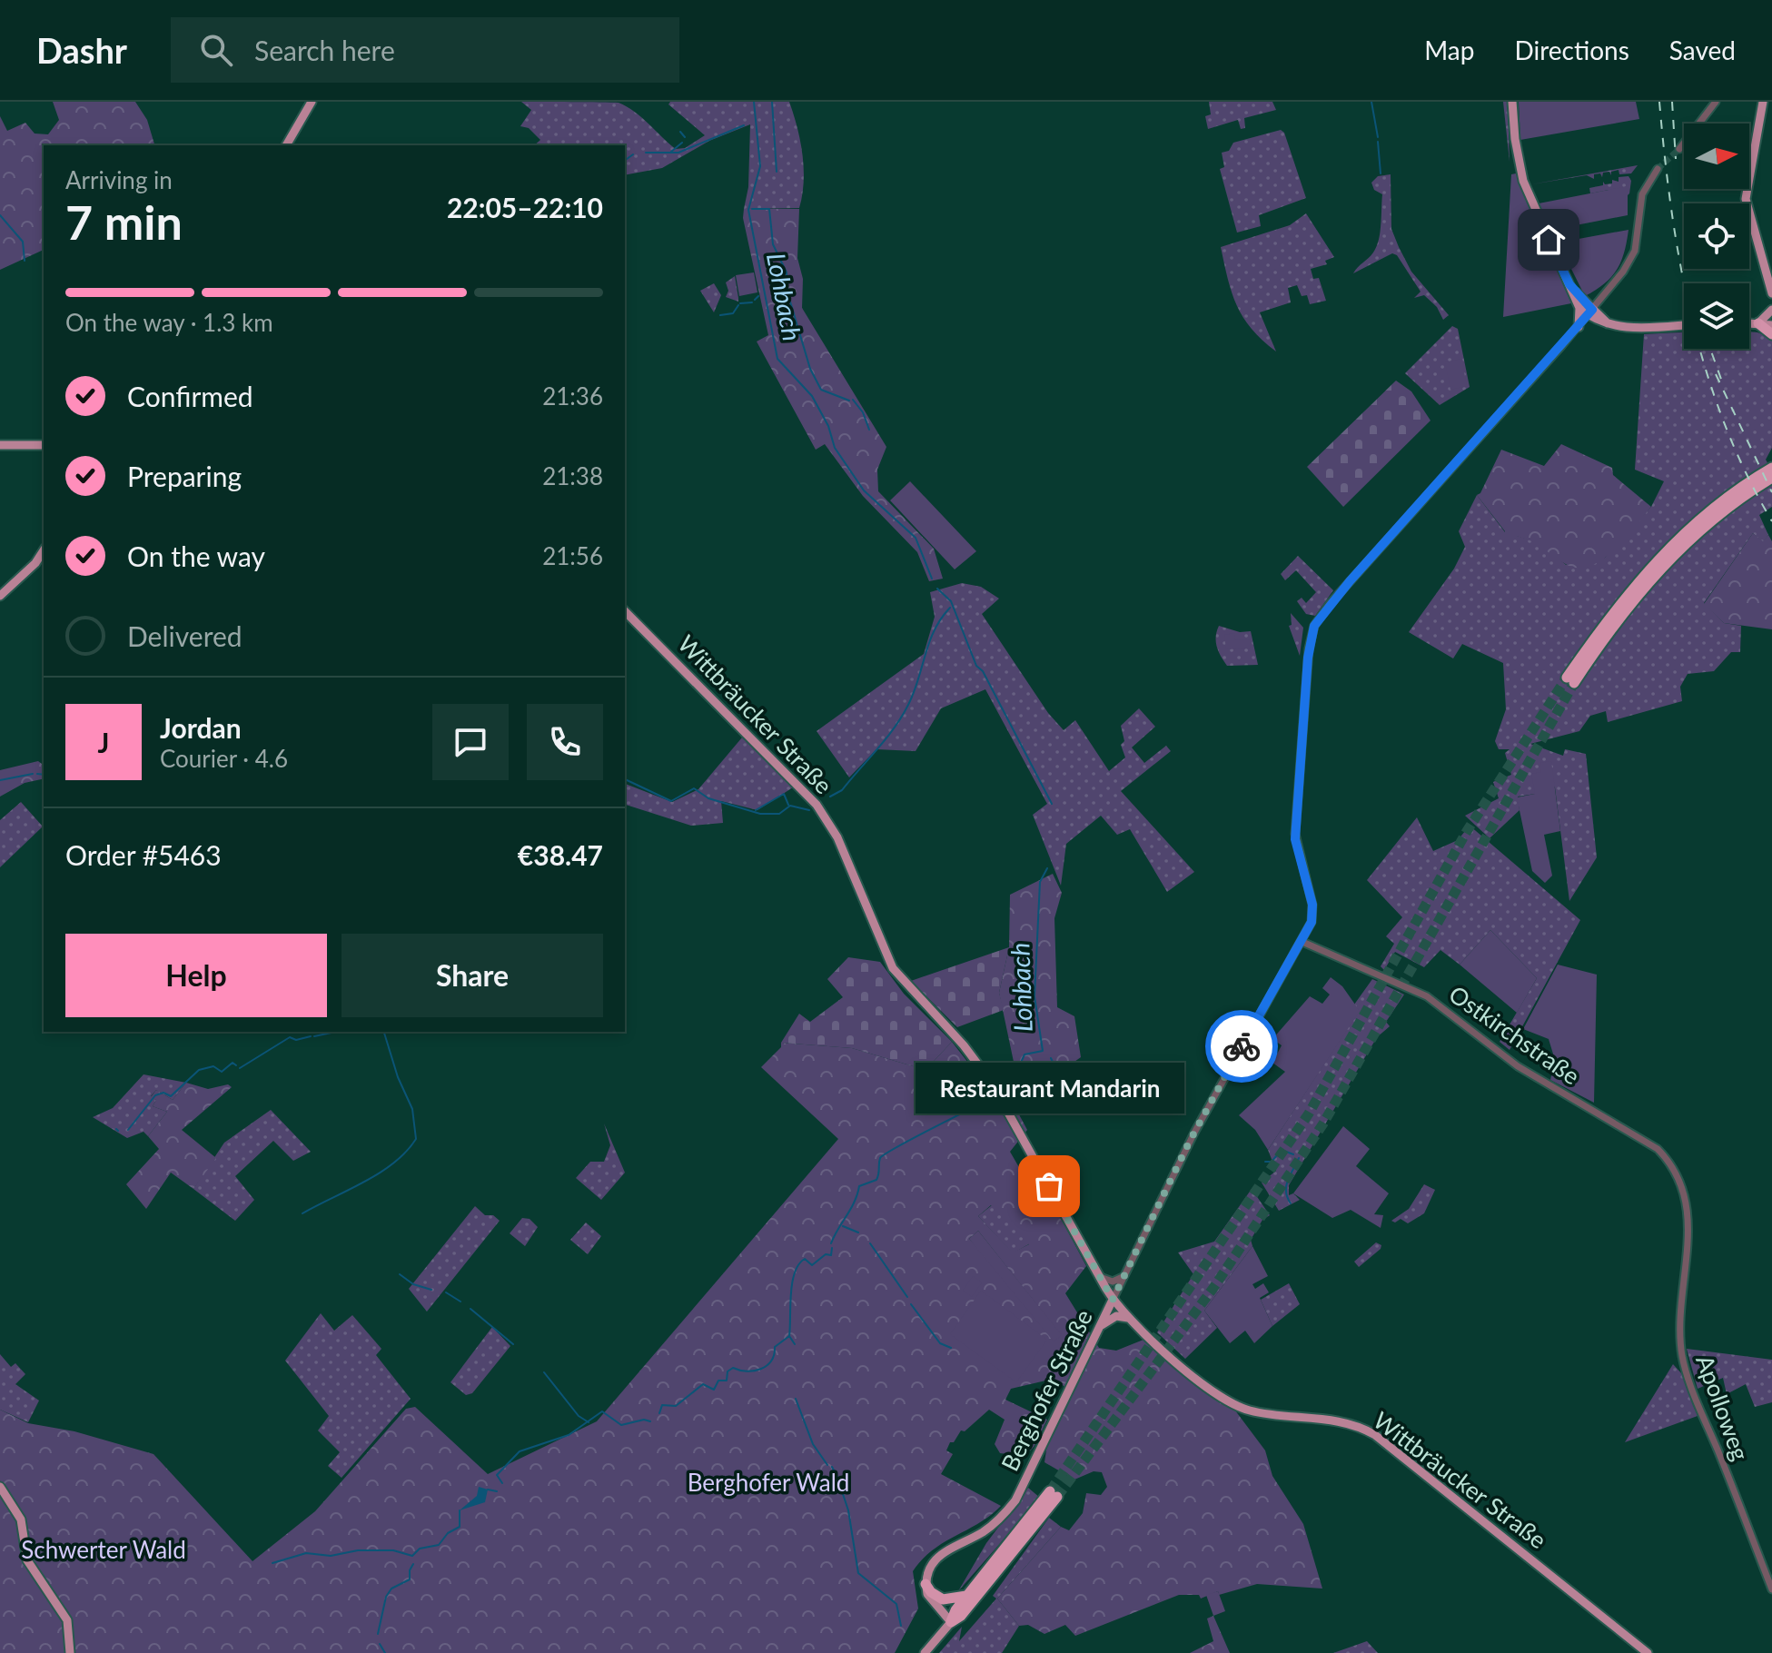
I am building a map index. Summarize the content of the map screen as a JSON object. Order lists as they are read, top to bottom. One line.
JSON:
{"streets":{"main road":["Wittbräucker Straße","Berghofer Straße"],"street":["Ostkirchstraße","Apolloweg"]},"crossings":[["Wittbräucker Straße","Berghofer Straße"],["Ostkirchstraße","Berghofer Straße"],["Ostkirchstraße","Apolloweg"]],"water":["Lohbach"],"parks":["Berghofer Wald","Schwerter Wald"],"places":["Restaurant Mandarin"],"north":"right","page":{"header":"Dashr","search":"Search here","nav":["Map","Directions","Saved"],"heading":["7 min","Arriving in","22:05–22:10"],"panel":["Jordan","Courier · 4.6","Order #5463","€38.47"],"bar":"On the way · 1.3 km","list":[["Confirmed","21:36"],["Preparing","21:38"],["On the way","21:56"],"Delivered"],"round":"J","buttons":["Help","Share"],"bubble":"Restaurant Mandarin"}}
